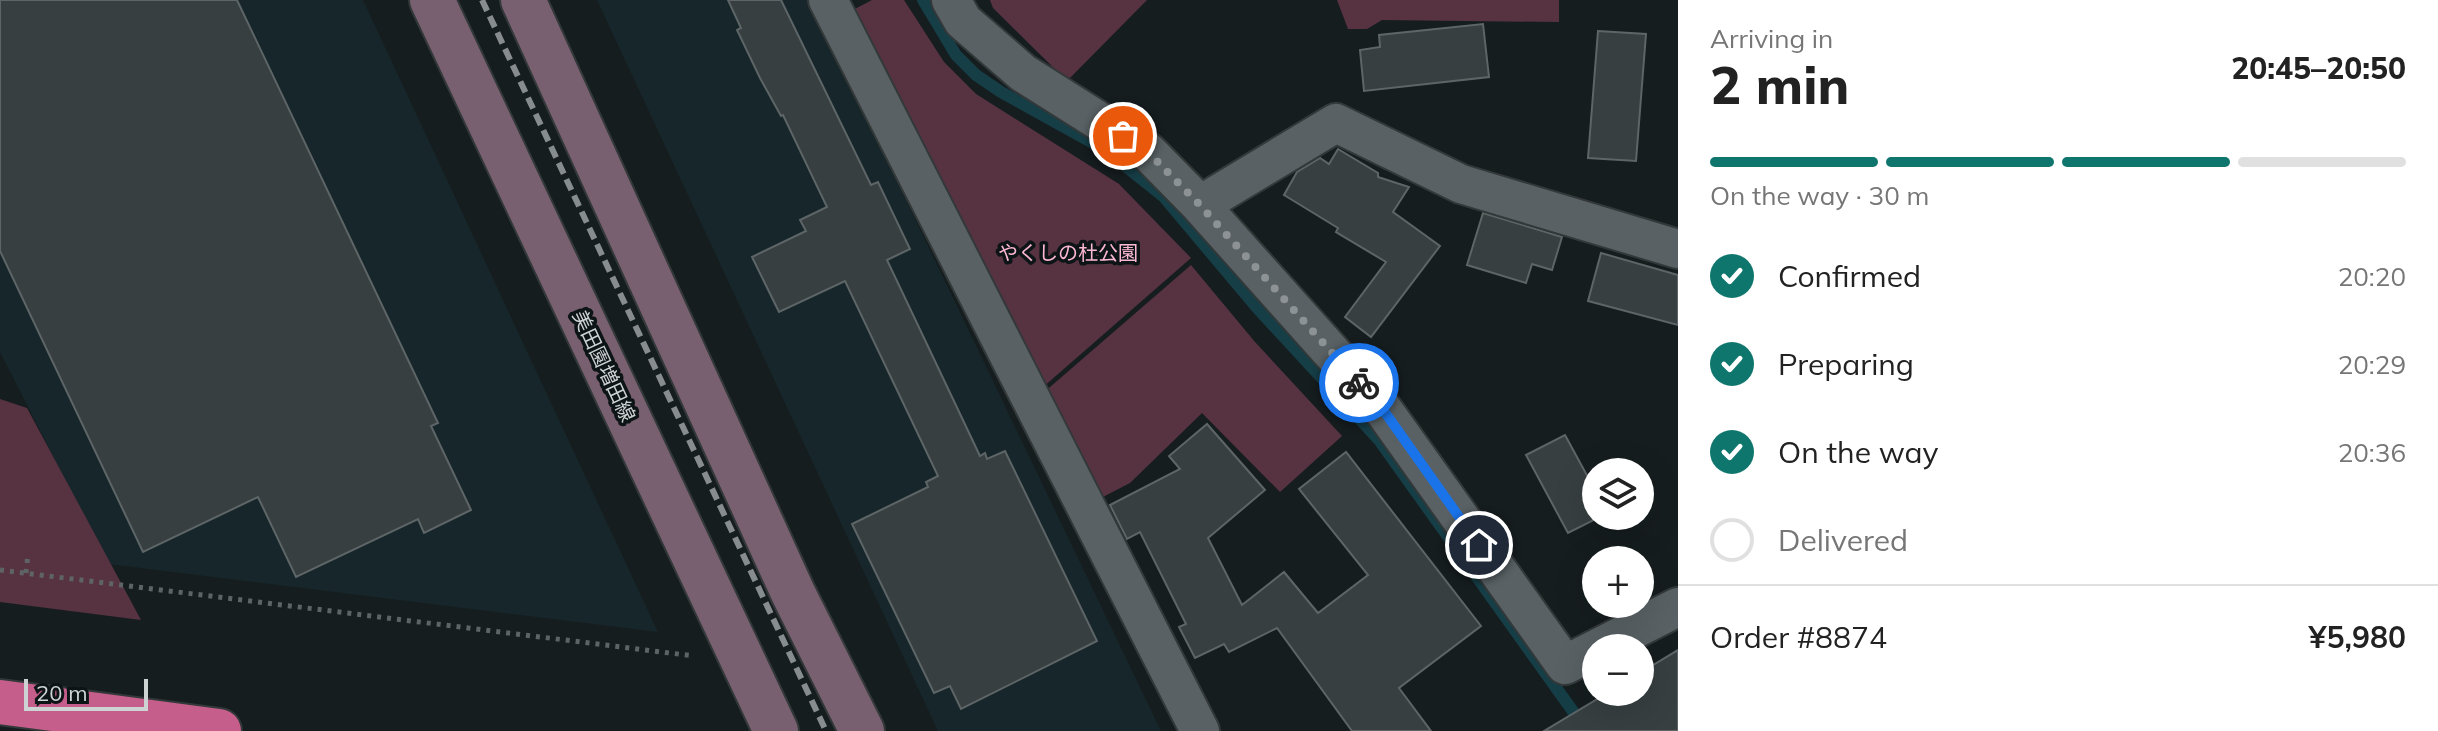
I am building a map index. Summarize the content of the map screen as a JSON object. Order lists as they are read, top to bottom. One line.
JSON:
{"streets":{"main road":["美田園増田線"]},"parks":["やくしの杜公園"],"scale_bar":"20 m","page":{"heading":["2 min","Arriving in","20:45–20:50"],"panel":["Order #8874","¥5,980"],"bar":"On the way · 30 m","list":[["Confirmed","20:20"],["Preparing","20:29"],["On the way","20:36"],"Delivered"],"map_buttons":["+","−"],"scale":"20 m"}}
